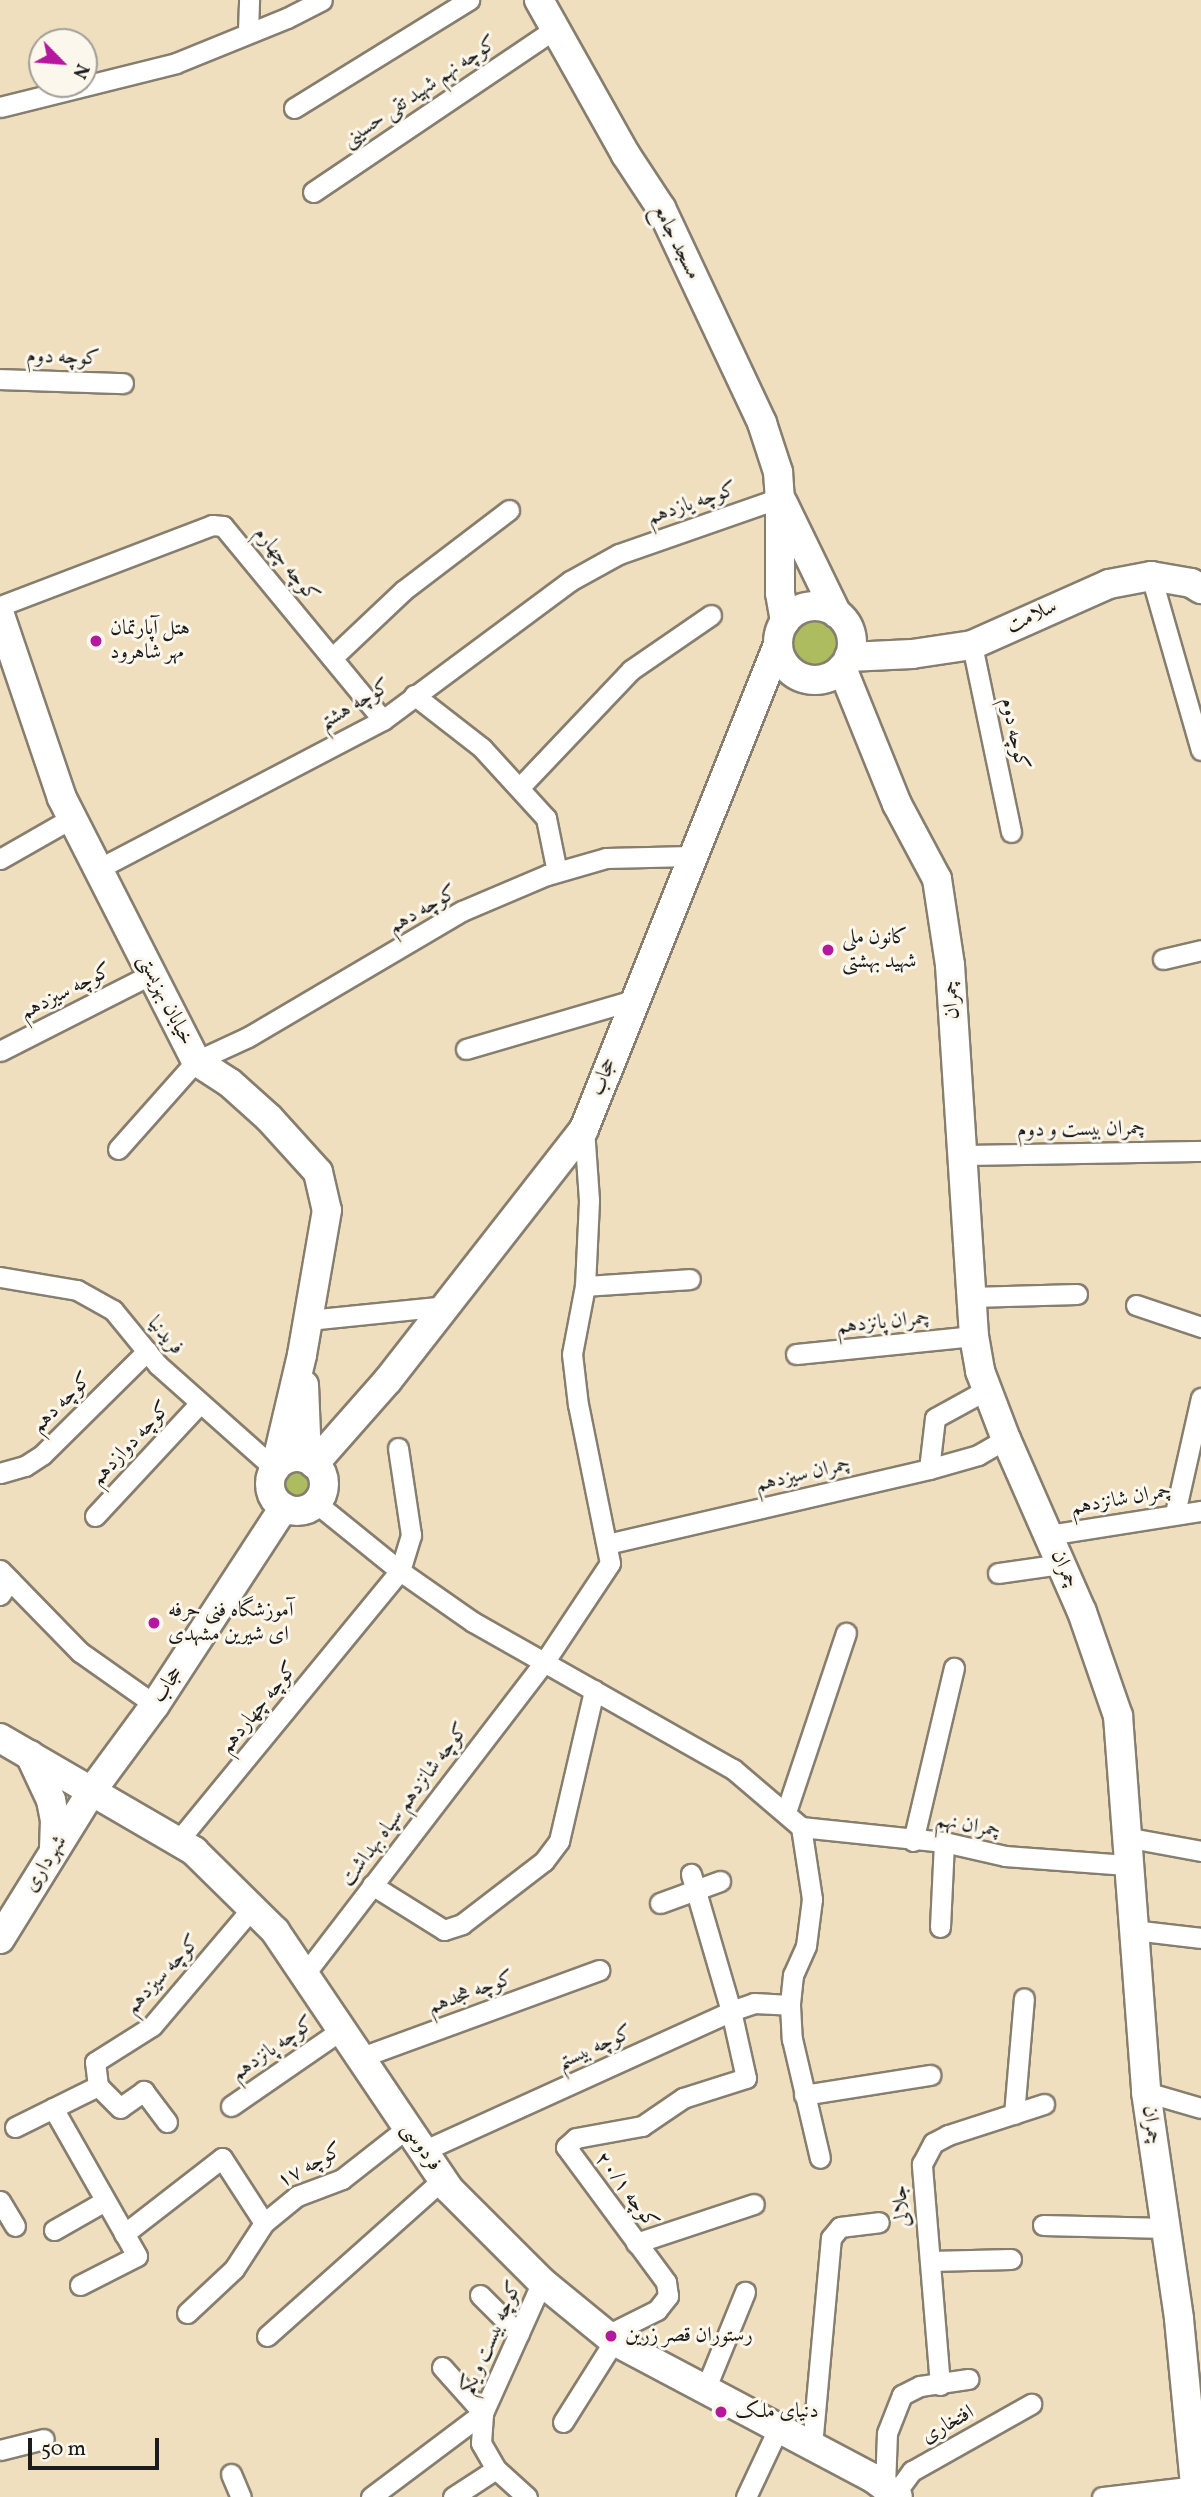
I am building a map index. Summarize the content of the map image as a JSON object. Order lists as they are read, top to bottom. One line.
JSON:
{"streets":{"street":["کوچه نهم شهید تقی حسینی","مسجد جامع","کوچه دوم","کوچه یازدهم","کوچه چهارم","سلامت","کوچه هشتم","کوچه دهم","کوچه سیزدهم","خیابان بهزیستی","چمران","حجاب","چمران بیست و دوم","چمران پانزدهم","فریدنیا","کوچه دوازدهم","چمران سیزدهم","چمران شانزدهم","کوچه چهاردهم","کوچه شانزدهم سپاه بهداشت","چمران نهم","شهرداری","کوچه هجدهم","کوچه بیستم","کوچه پانزدهم","فردوسی","۱۷ کوچه","کوچه ۲۰/۱","جلالی","کوچه بیست و یکم","افتخاری"]},"crossings":[["کوچه نهم شهید تقی حسینی","مسجد جامع"],["مسجد جامع","کوچه یازدهم"],["مسجد جامع","چمران"],["کوچه دوم","سلامت"],["کوچه یازدهم","کوچه هشتم"],["کوچه یازدهم","چمران"],["کوچه چهارم","کوچه هشتم"],["سلامت","چمران"],["سلامت","حجاب"],["کوچه هشتم","خیابان بهزیستی"],["کوچه دهم","خیابان بهزیستی"],["کوچه دهم","حجاب"],["کوچه دهم","فریدنیا"],["کوچه سیزدهم","خیابان بهزیستی"],["کوچه سیزدهم","فردوسی"],["خیابان بهزیستی","حجاب"],["خیابان بهزیستی","فریدنیا"],["چمران","حجاب"],["چمران","چمران بیست و دوم"],["چمران","چمران پانزدهم"],["چمران","چمران سیزدهم"],["چمران","چمران شانزدهم"],["چمران","چمران نهم"],["حجاب","فریدنیا"],["حجاب","شهرداری"],["حجاب","فردوسی"],["فریدنیا","کوچه دوازدهم"],["چمران سیزدهم","کوچه شانزدهم سپاه بهداشت"],["کوچه چهاردهم","فردوسی"],["کوچه شانزدهم سپاه بهداشت","فردوسی"],["شهرداری","فردوسی"],["کوچه هجدهم","فردوسی"],["کوچه بیستم","فردوسی"],["کوچه بیستم","کوچه ۲۰/۱"],["کوچه پانزدهم","فردوسی"],["فردوسی","۱۷ کوچه"],["فردوسی","کوچه ۲۰/۱"],["فردوسی","کوچه بیست و یکم"],["فردوسی","افتخاری"]],"places":["هتل آپارتمان مهر شاهرود","کانون ملی شهید بهشتی","آموزشگاه فنی حرفه ای شیرین مشهدی","رستوران قصر زرین","دنیای ملک"],"scale_bar":"50 m","north":"bottom right"}
